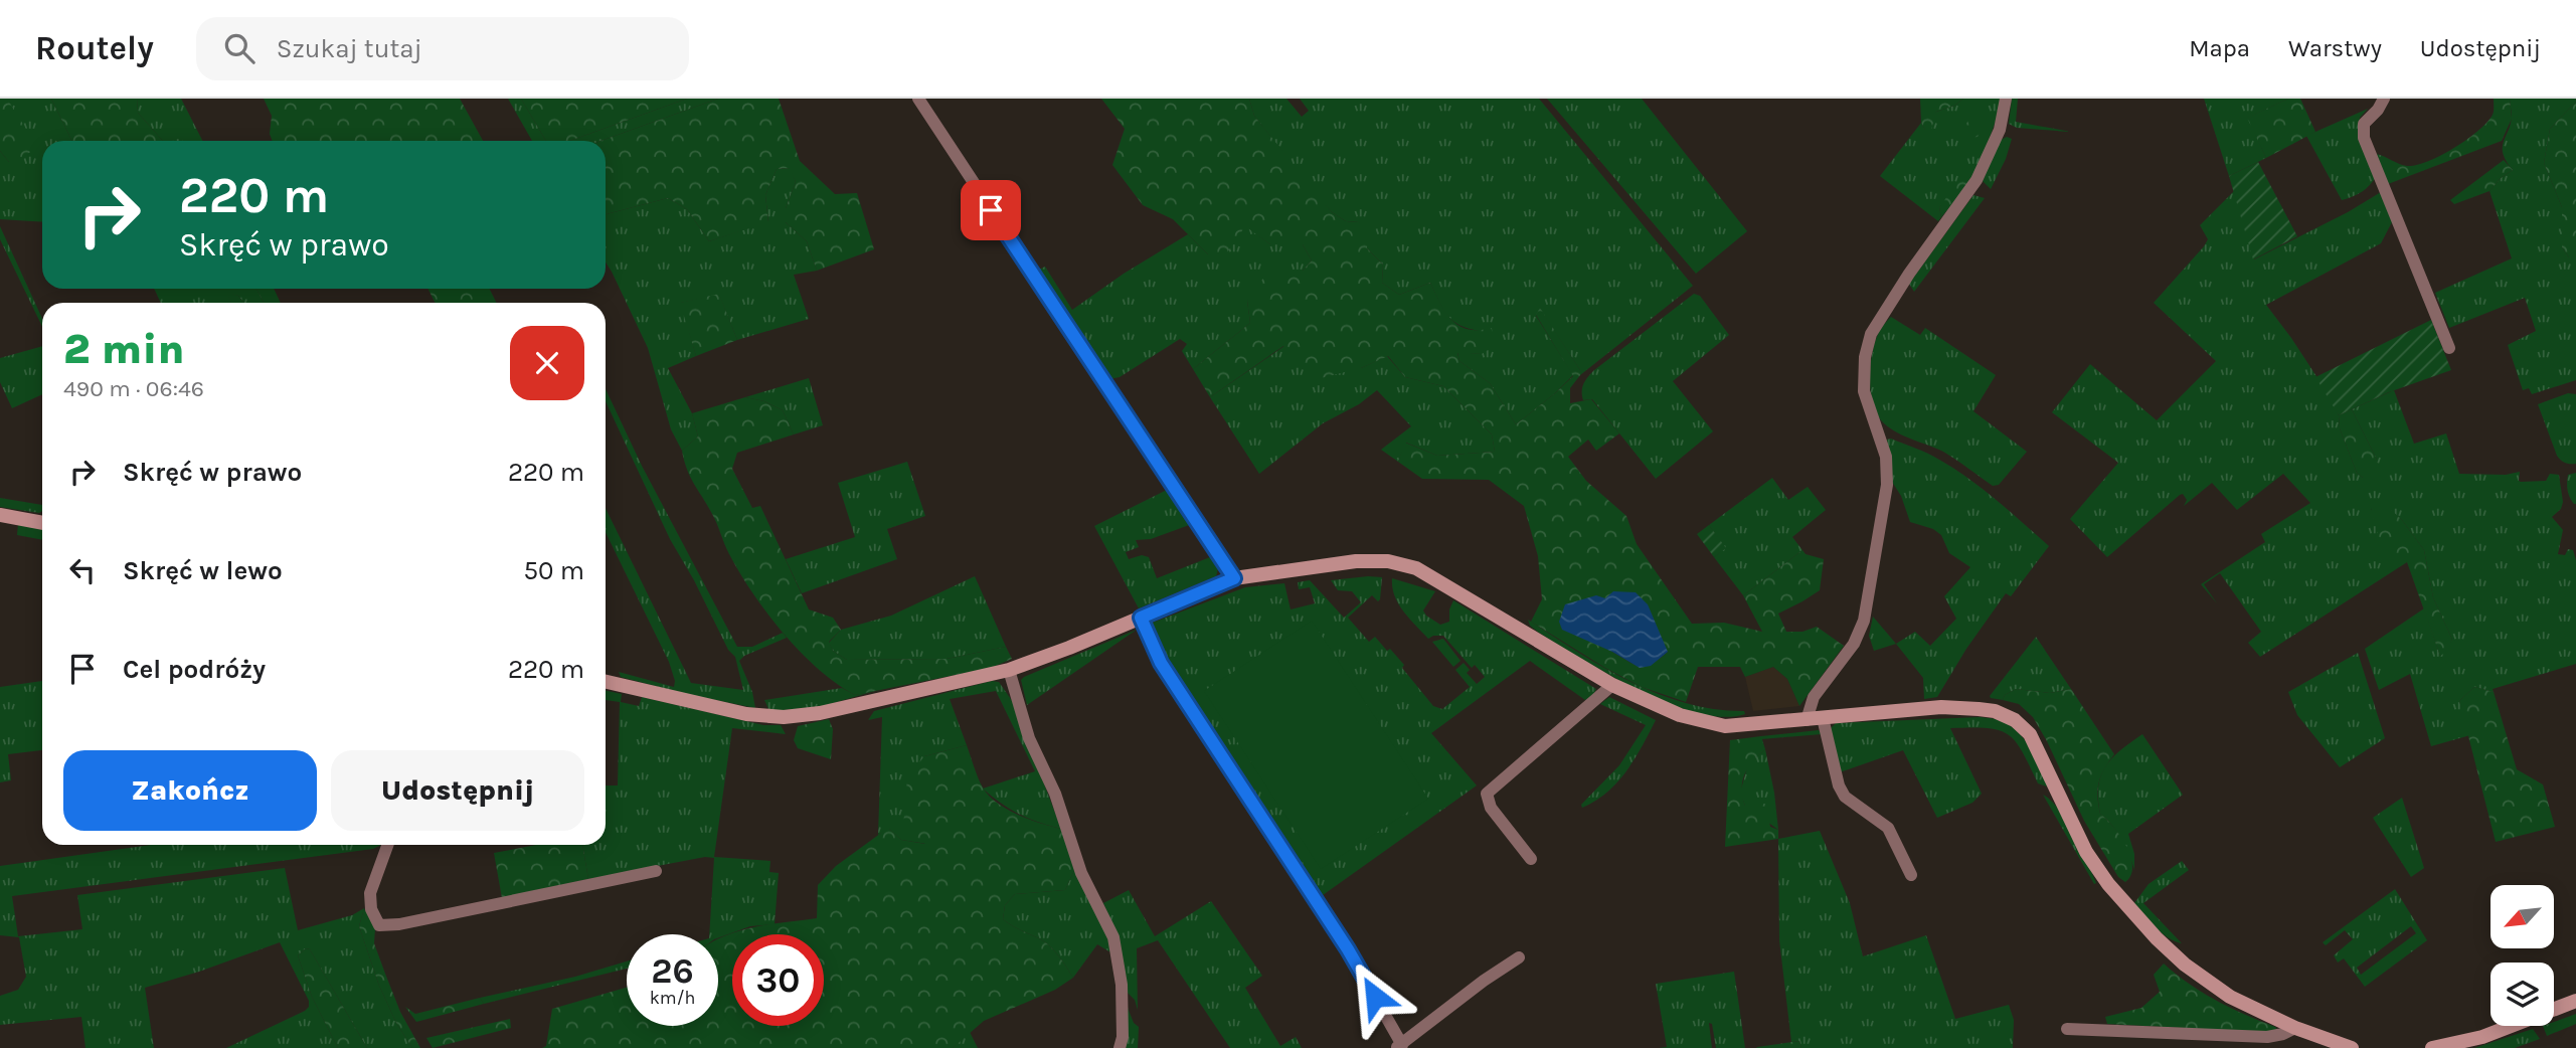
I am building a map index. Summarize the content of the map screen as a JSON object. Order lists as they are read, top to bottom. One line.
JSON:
{"north":"bottom left","page":{"header":"Routely","search":"Szukaj tutaj","nav":["Mapa","Warstwy","Udostępnij"],"turn":["220 m","Skręć w prawo"],"heading":["2 min","490 m · 06:46"],"list":[{"name":"Skręć w prawo","value":"220 m"},{"name":"Skręć w lewo","value":"50 m"},{"name":"Cel podróży","value":"220 m"}],"buttons":["Zakończ","Udostępnij"],"speed":"26 km/h","limit":"30"}}
